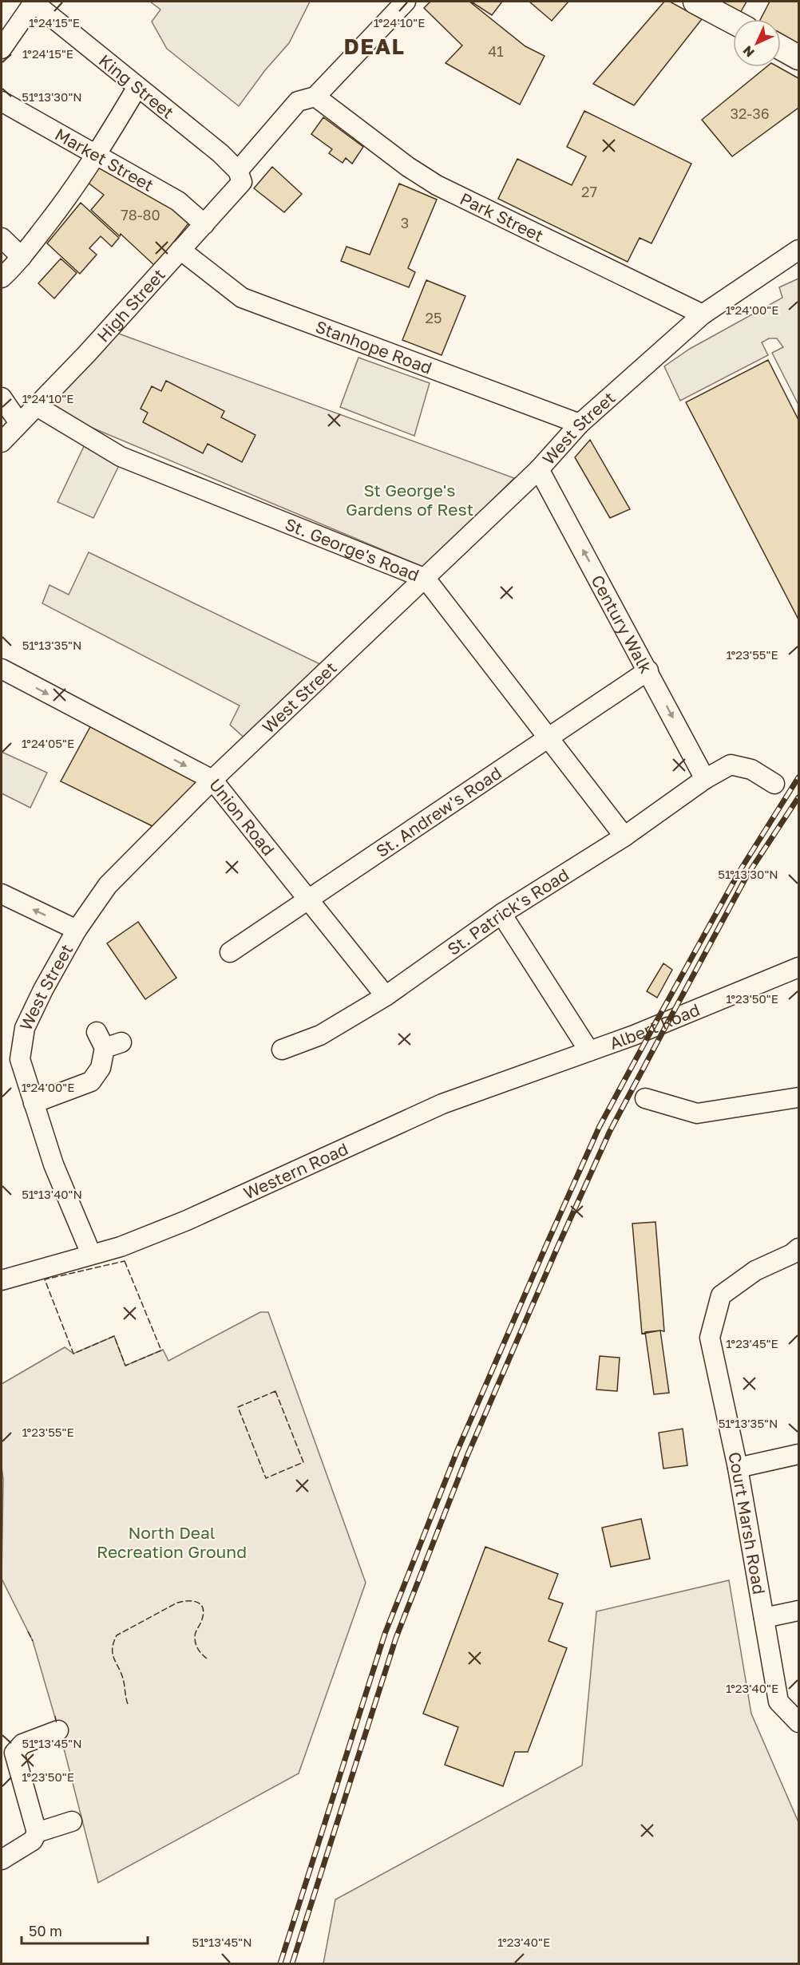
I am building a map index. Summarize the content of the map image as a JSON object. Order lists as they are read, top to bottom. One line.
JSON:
{"streets":{"street":["King Street","Market Street","Park Street","High Street","Stanhope Road","West Street","St. George's Road","Century Walk","St. Andrew's Road","Union Road","St. Patrick's Road","Albert Road","Western Road","Court Marsh Road"]},"crossings":[["King Street","High Street"],["Market Street","High Street"],["Park Street","West Street"],["High Street","Stanhope Road"],["High Street","St. George's Road"],["Stanhope Road","West Street"],["West Street","St. George's Road"],["West Street","Century Walk"],["West Street","Union Road"],["West Street","Western Road"],["St. George's Road","St. Andrew's Road"],["St. George's Road","St. Patrick's Road"],["Century Walk","St. Andrew's Road"],["Century Walk","St. Patrick's Road"],["St. Andrew's Road","Union Road"],["Union Road","St. Patrick's Road"],["Albert Road","Western Road"]],"one_way":["Union Road"],"districts":["DEAL"],"parks":["St George's Gardens of Rest","North Deal Recreation Ground"],"house_numbers":["41","32-36","27","78-80","3","25"],"scale_bar":"50 m","north":"bottom left","coordinates":["1°24'15\"E","1°24'10\"E","51°13'30\"N","1°24'00\"E","51°13'35\"N","1°23'55\"E","1°24'05\"E","1°23'50\"E","51°13'40\"N","1°23'45\"E","1°23'40\"E","51°13'45\"N"]}
